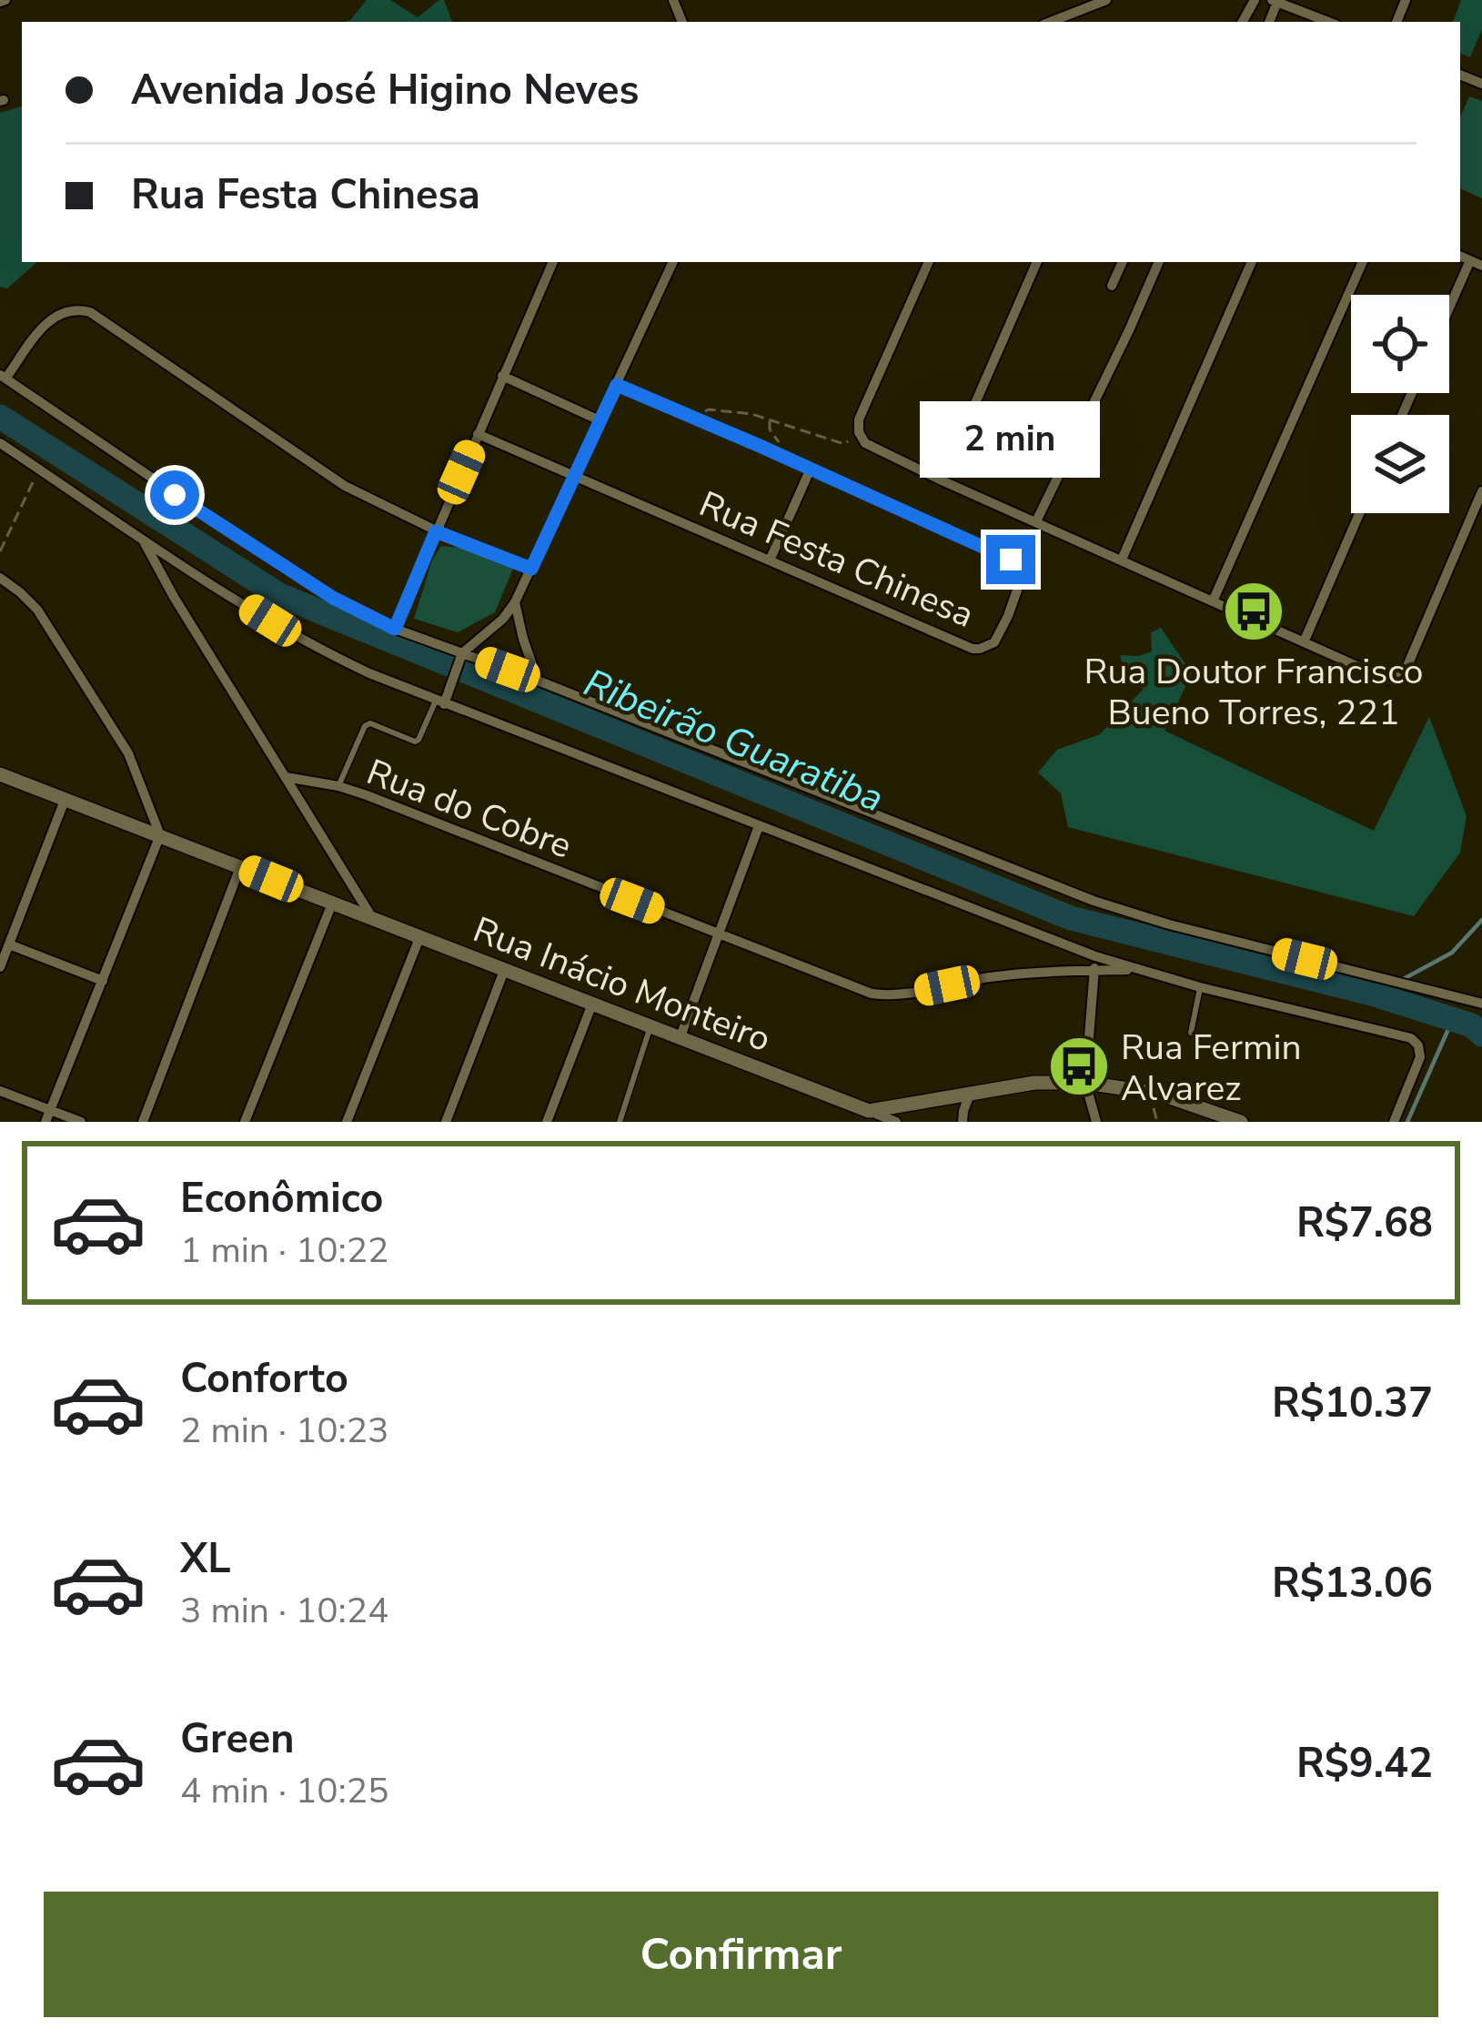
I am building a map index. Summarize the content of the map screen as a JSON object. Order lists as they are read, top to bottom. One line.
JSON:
{"streets":{"street":["Rua Festa Chinesa","Rua do Cobre","Rua Inácio Monteiro"]},"water":["Ribeirão Guaratiba"],"places":{"bus stop":["Rua Doutor Francisco Bueno Torres, 221","Rua Fermin Alvarez"]},"page":{"banner":["Avenida José Higino Neves","Rua Festa Chinesa"],"bubble":"2 min","list":[{"name":"Econômico","note":"1 min · 10:22","value":"R$7.68"},{"name":"Conforto","note":"2 min · 10:23","value":"R$10.37"},{"name":"XL","note":"3 min · 10:24","value":"R$13.06"},{"name":"Green","note":"4 min · 10:25","value":"R$9.42"}],"buttons":"Confirmar"}}
